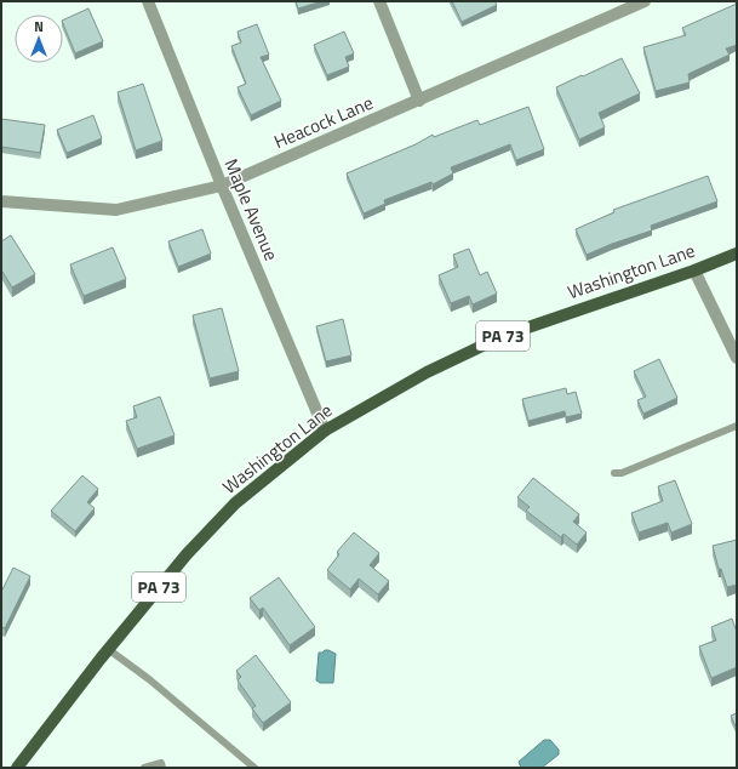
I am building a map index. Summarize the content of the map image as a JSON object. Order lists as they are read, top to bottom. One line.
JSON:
{"streets":{"main road":["Washington Lane","PA 73"],"street":["Heacock Lane","Maple Avenue"]},"crossings":[["Heacock Lane","Maple Avenue"],["Maple Avenue","Washington Lane"]],"north":"top"}
